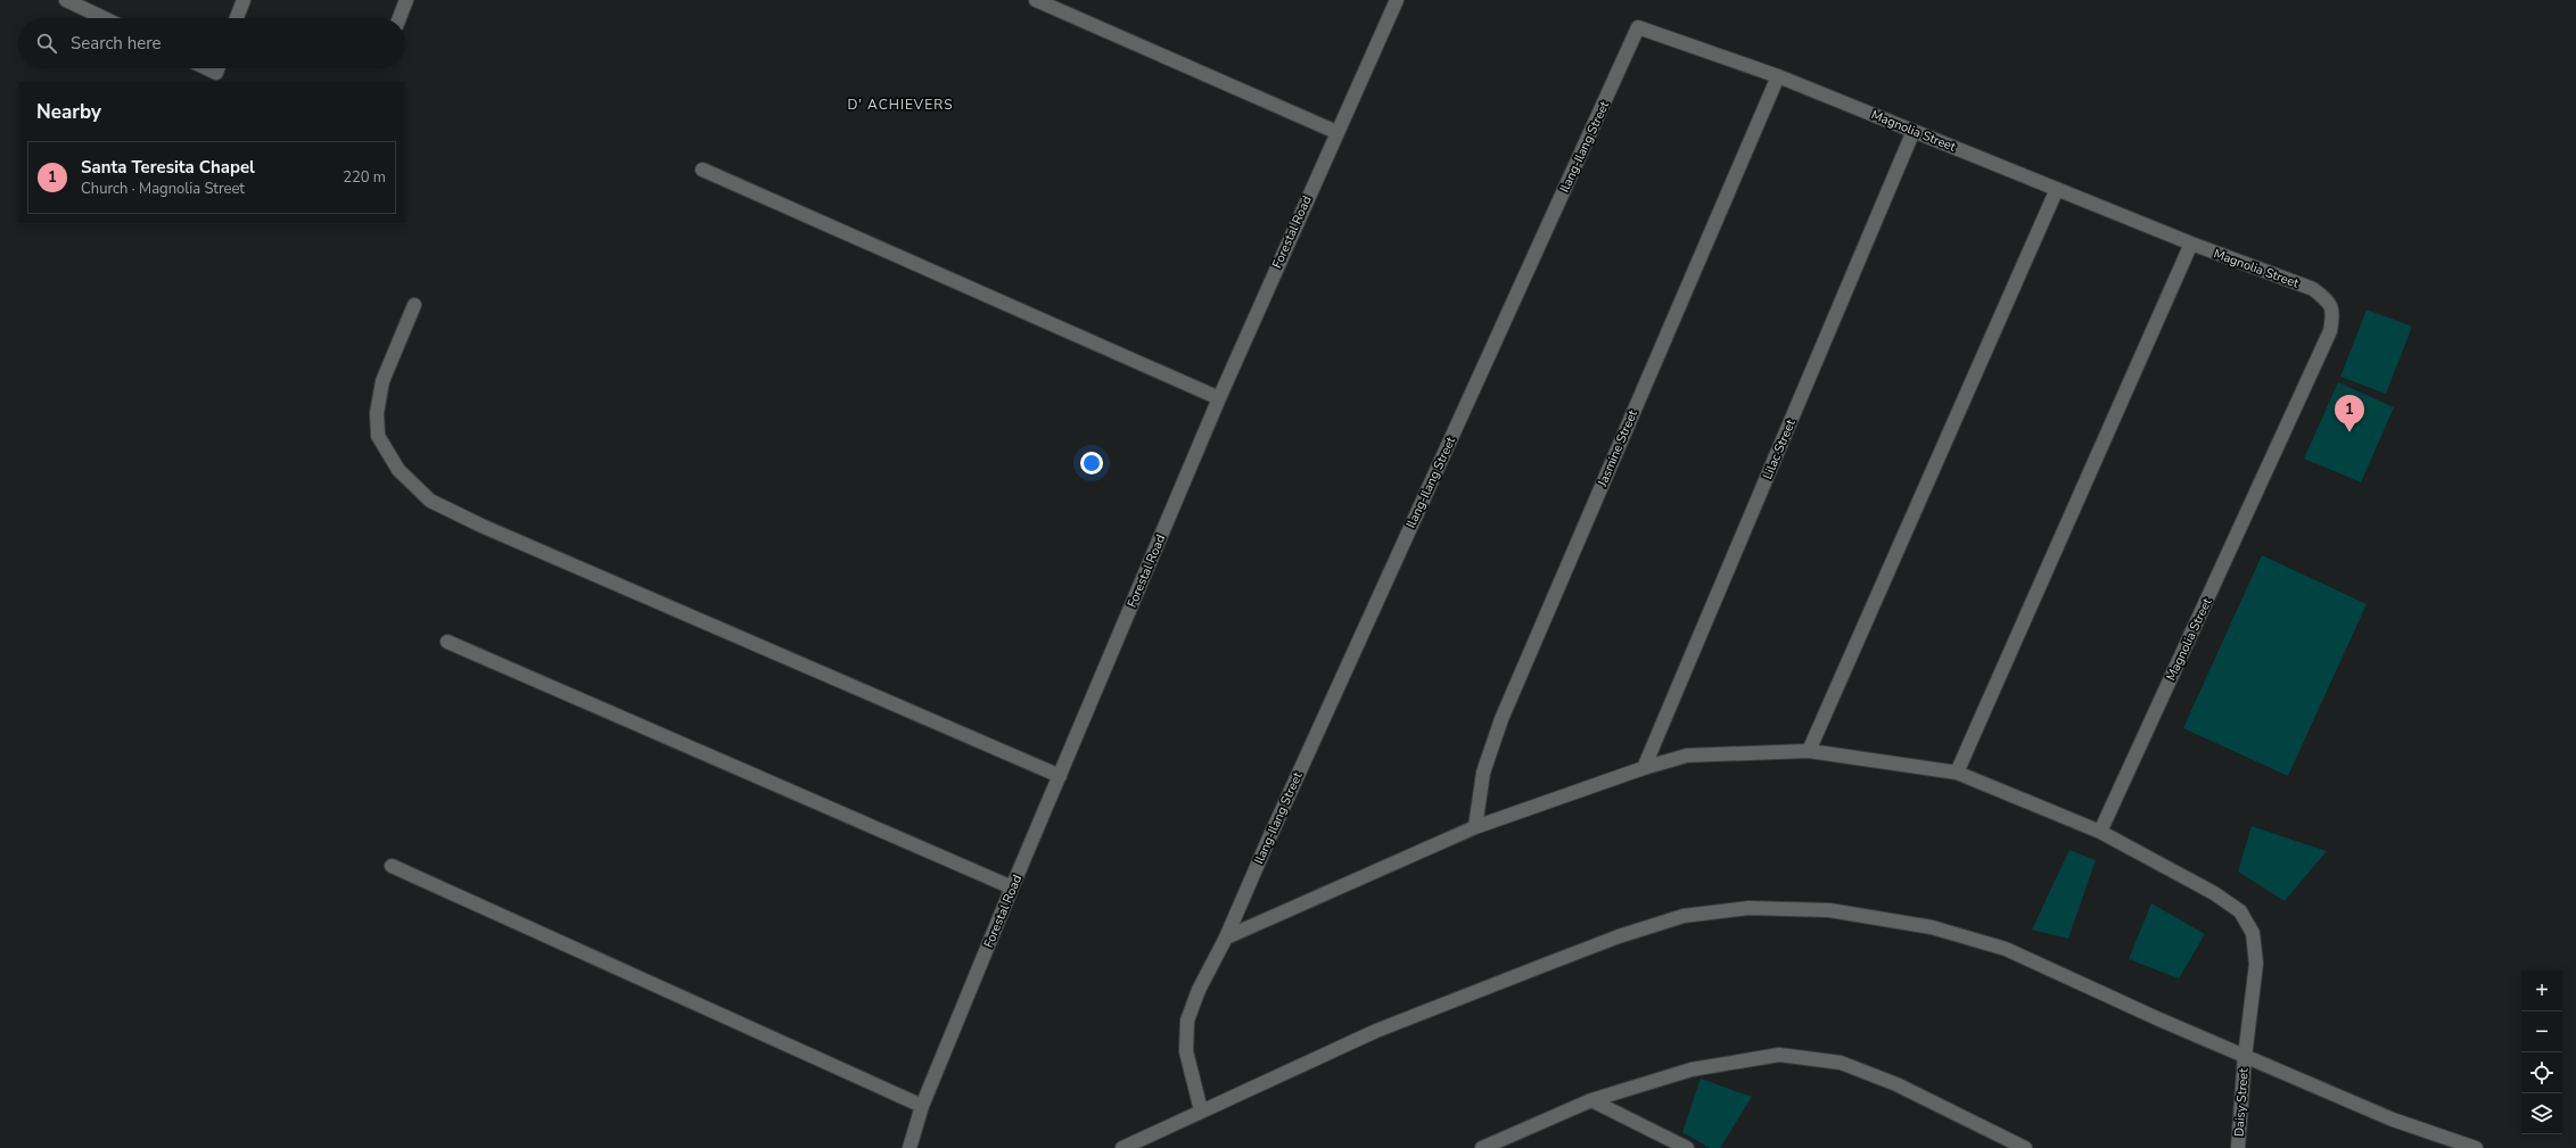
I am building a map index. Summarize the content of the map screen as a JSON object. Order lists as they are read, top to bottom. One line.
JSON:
{"streets":{"street":["Magnolia Street","Ilang-Ilang Street","Forestal Road","Jasmine Street","Lilac Street","Daisy Street"]},"crossings":[["Magnolia Street","Ilang-Ilang Street"],["Magnolia Street","Jasmine Street"],["Magnolia Street","Lilac Street"],["Magnolia Street","Daisy Street"],["Ilang-Ilang Street","Daisy Street"],["Jasmine Street","Daisy Street"],["Lilac Street","Daisy Street"]],"districts":["D' ACHIEVERS"],"page":{"search":"Search here","heading":"Nearby","list":[{"mark":"1","name":"Santa Teresita Chapel","note":"Church · Magnolia Street","value":"220 m"}],"pins":"1","map_buttons":["+","−"]}}
